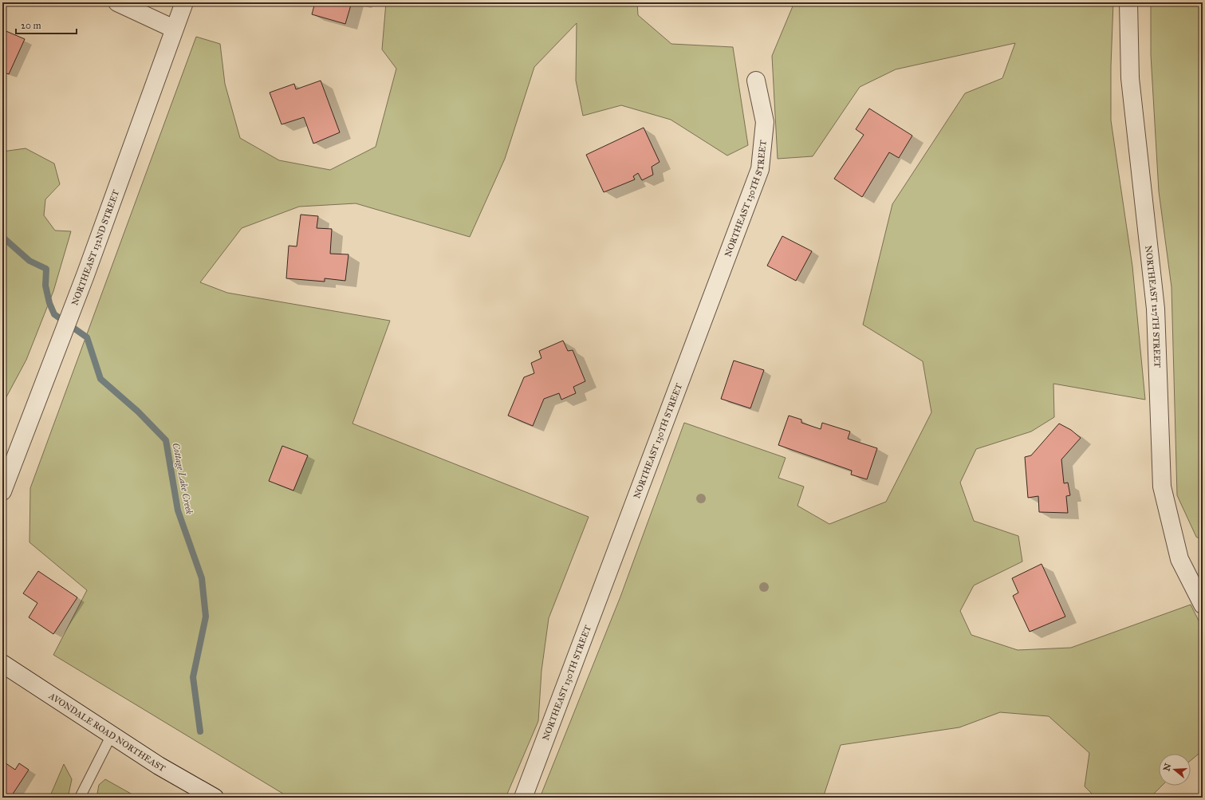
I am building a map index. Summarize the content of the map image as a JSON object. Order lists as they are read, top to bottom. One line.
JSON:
{"streets":{"street":["NORTHEAST 130TH STREET","NORTHEAST 132ND STREET","NORTHEAST 127TH STREET","AVONDALE ROAD NORTHEAST"]},"water":["Cottage Lake Creek"],"scale_bar":"20 m","north":"left"}
